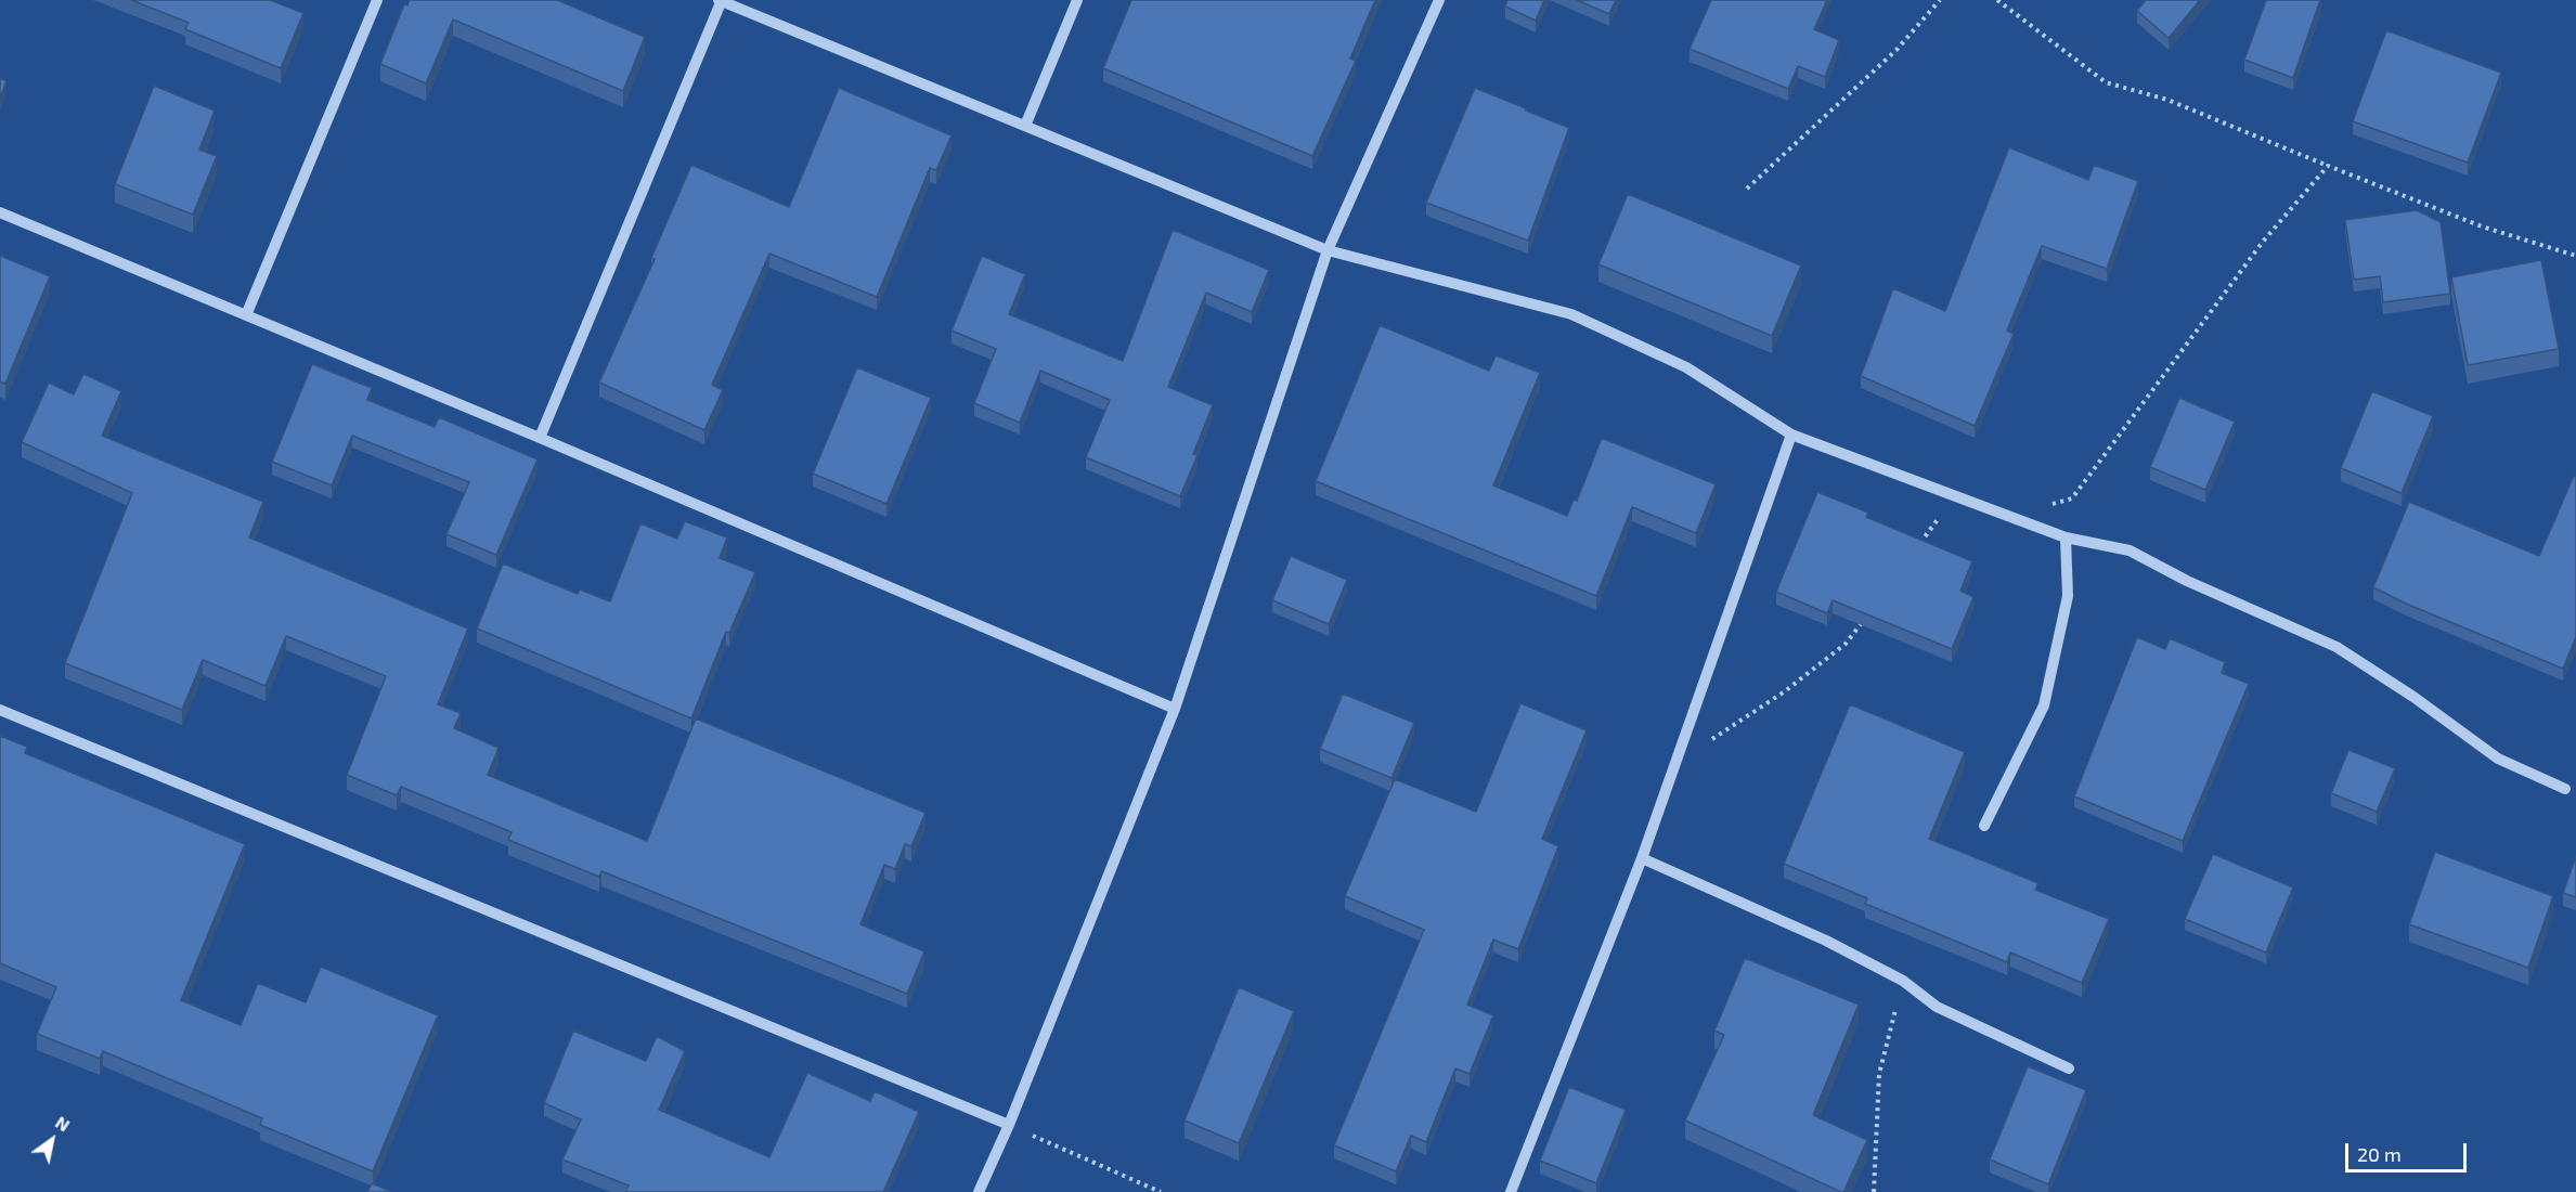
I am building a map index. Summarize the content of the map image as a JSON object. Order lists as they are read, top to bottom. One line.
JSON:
{"scale_bar":"20 m","north":"top right"}
